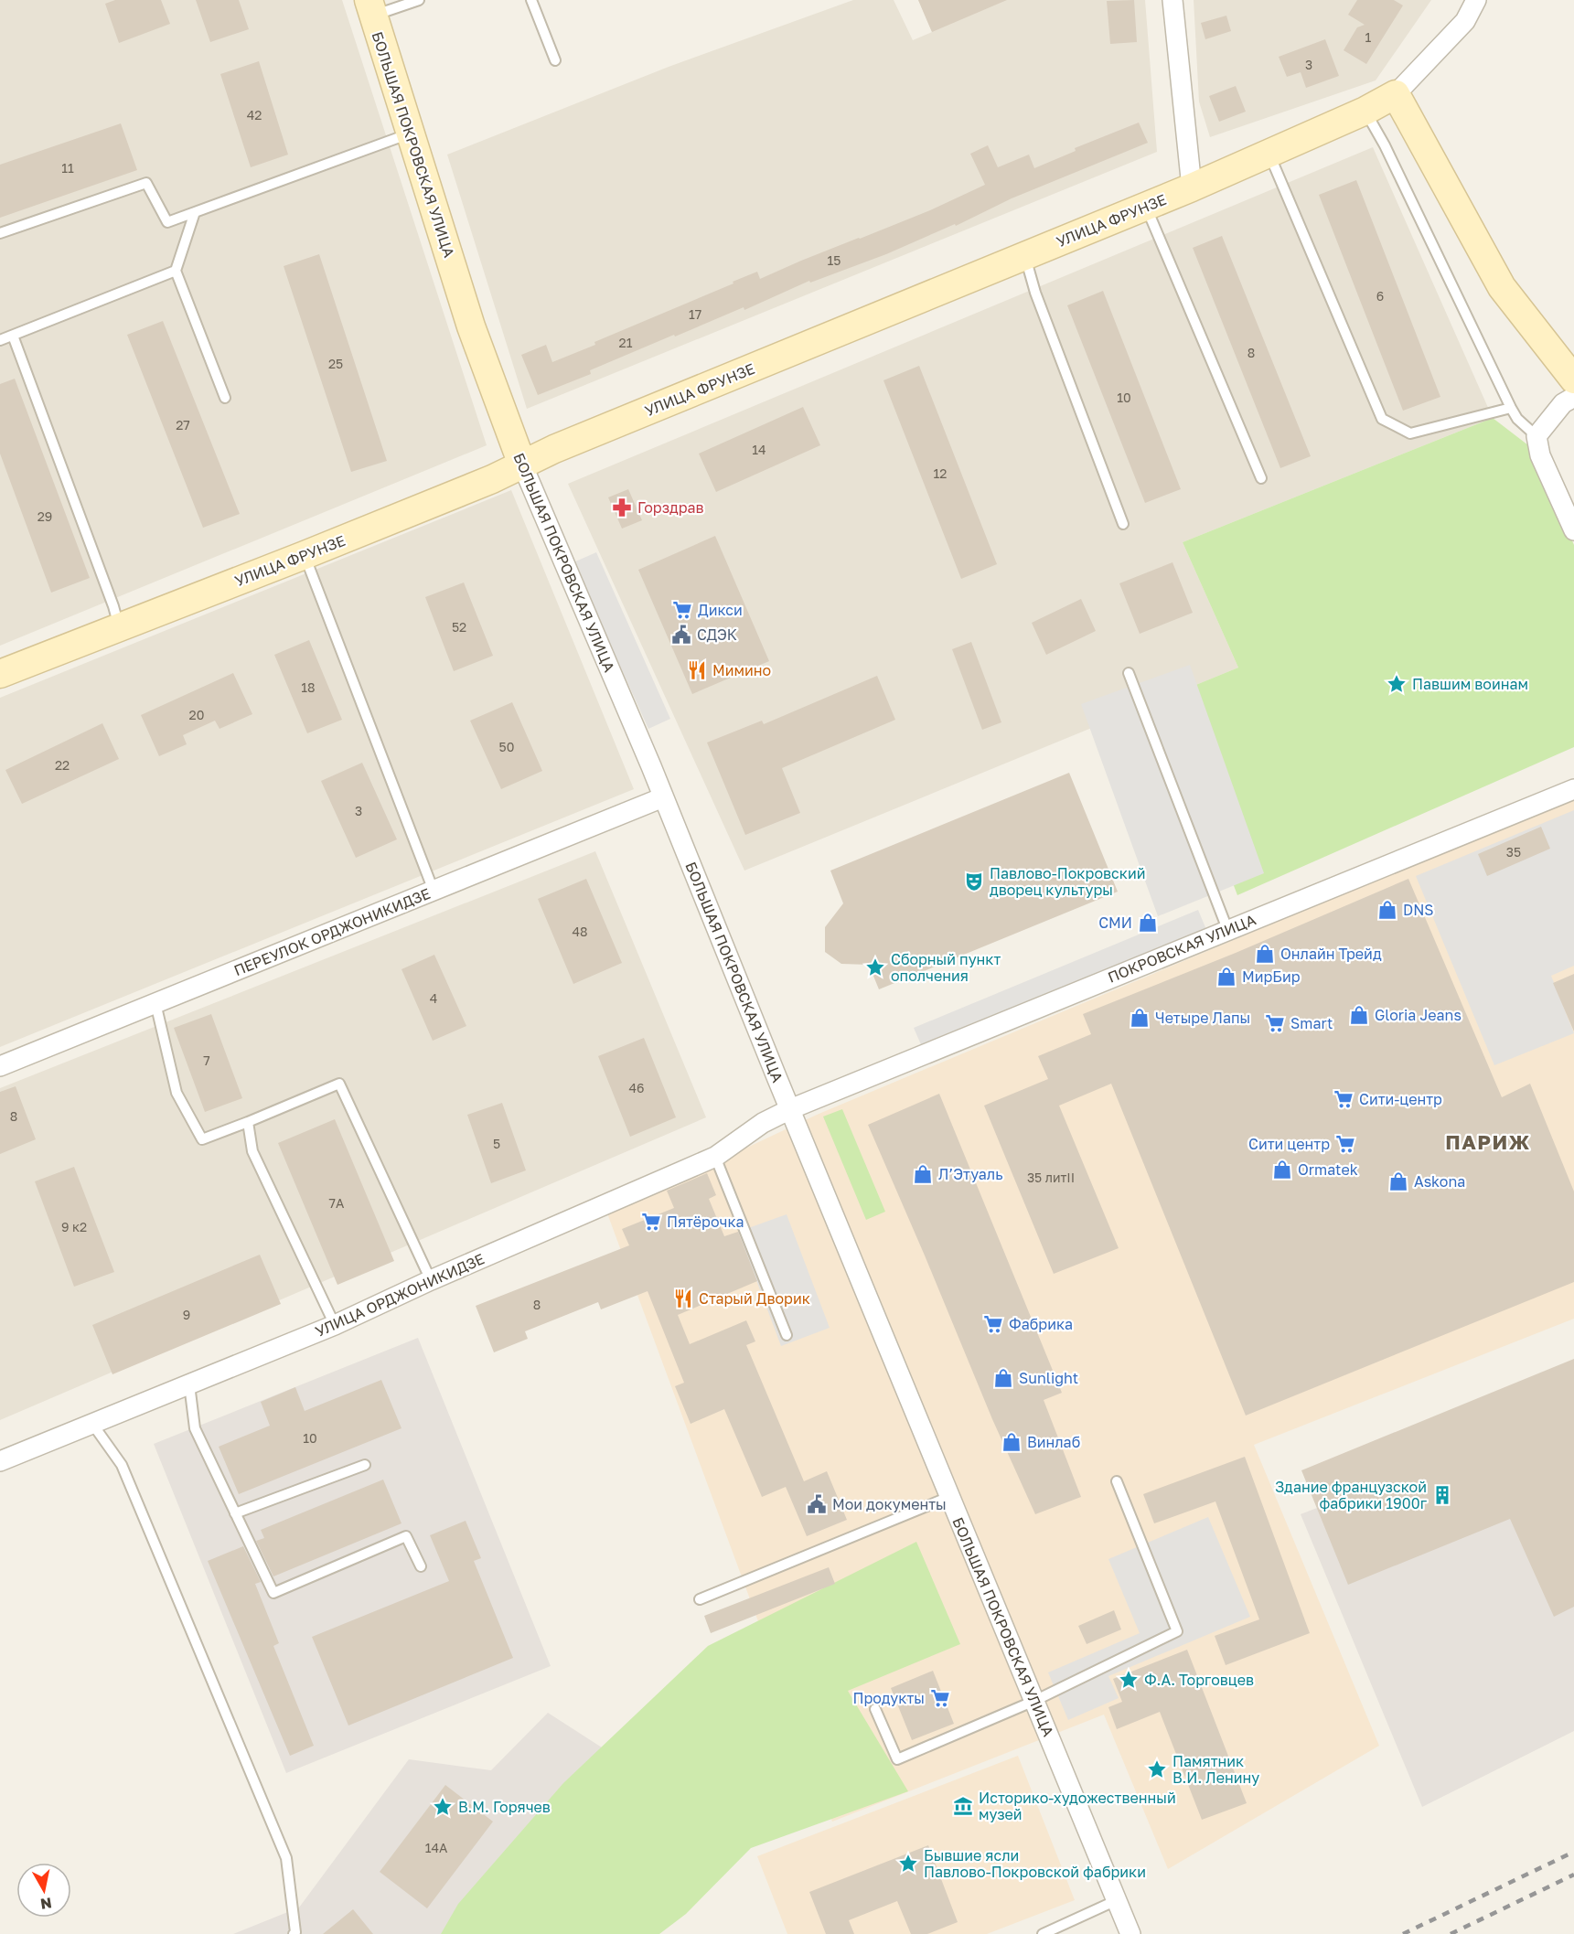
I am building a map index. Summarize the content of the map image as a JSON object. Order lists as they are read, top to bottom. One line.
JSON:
{"streets":{"main road":["БОЛЬШАЯ ПОКРОВСКАЯ УЛИЦА","УЛИЦА ФРУНЗЕ"],"street":["ПЕРЕУЛОК ОРДЖОНИКИДЗЕ","ПОКРОВСКАЯ УЛИЦА","УЛИЦА ОРДЖОНИКИДЗЕ"]},"crossings":[["БОЛЬШАЯ ПОКРОВСКАЯ УЛИЦА","УЛИЦА ФРУНЗЕ"],["БОЛЬШАЯ ПОКРОВСКАЯ УЛИЦА","ПЕРЕУЛОК ОРДЖОНИКИДЗЕ"],["БОЛЬШАЯ ПОКРОВСКАЯ УЛИЦА","ПОКРОВСКАЯ УЛИЦА"],["БОЛЬШАЯ ПОКРОВСКАЯ УЛИЦА","УЛИЦА ОРДЖОНИКИДЗЕ"],["ПОКРОВСКАЯ УЛИЦА","УЛИЦА ОРДЖОНИКИДЗЕ"]],"districts":["ПАРИЖ"],"places":{"pharmacy":["Горздрав"],"supermarket":["Дикси","Smart","Сити-центр","Сити центр","Пятёрочка","Фабрика","Продукты"],"public building":["СДЭК","Мои документы"],"restaurant":["Мимино","Старый Дворик"],"place":["Павшим воинам","Сборный пункт ополчения","Ф.А. Торговцев","Памятник В.И. Ленину","В.М. Горячев","Бывшие ясли Павлово-Покровской фабрики"],"theatre":["Павлово-Покровский дворец культуры"],"shop":["DNS","СМИ","Онлайн Трейд","МирБир","Gloria Jeans","Четыре Лапы","Ormatek","Л’Этуаль","Askona","Sunlight","Винлаб"],"building":["Здание французской фабрики 1900г"],"museum":["Историко-художественный музей"]},"house_numbers":["1","3","42","11","15","6","17","21","8","25","10","27","14","12","29","52","18","20","50","22","3","35","48","4","7","46","8","5","35 литII","7А","9 к2","8","9","10","14А"],"north":"bottom"}
